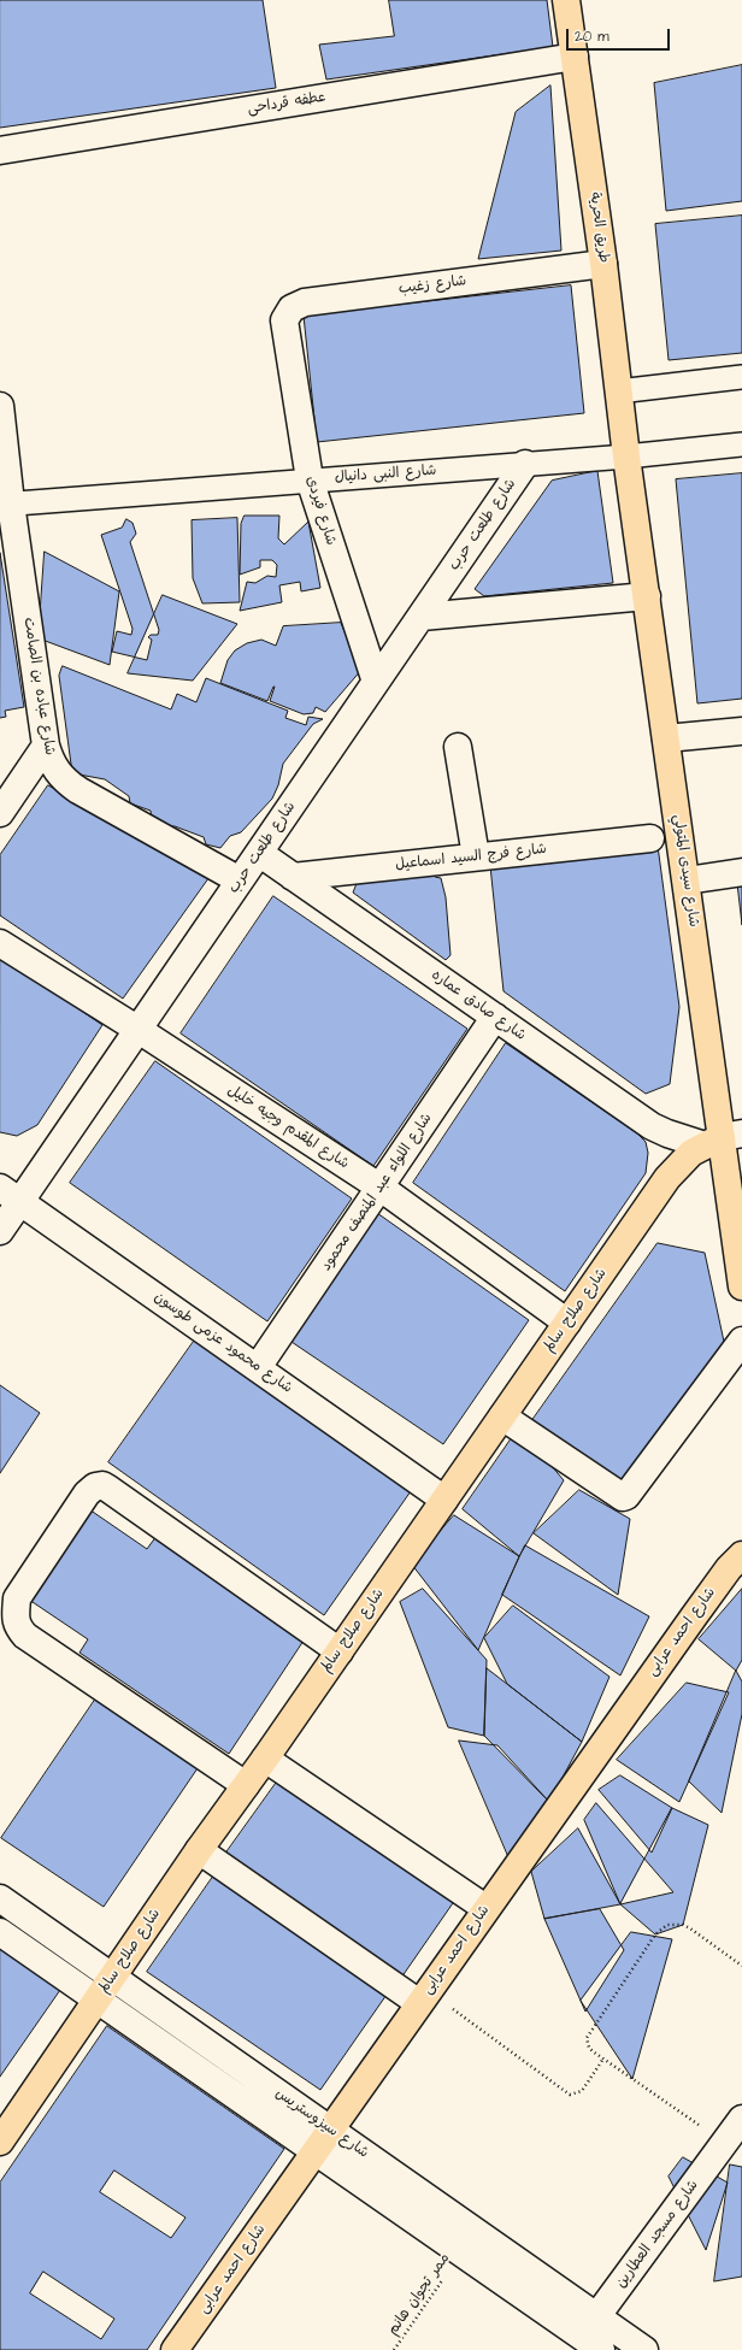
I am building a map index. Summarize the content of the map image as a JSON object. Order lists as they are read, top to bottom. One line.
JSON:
{"streets":{"main road":["طريق الحرية","شارع سيدى المتولي","شارع صلاح سالم","شارع احمد عرابى"],"street":["عطفه قرداحى","شارع زغيب","شارع النبى دانيال","شارع فيردى","شارع طلعت حرب","شارع عباده بن الصامت","شارع فرج السيد اسماعيل","شارع صادق عماره","شارع المقدم وجيه خليل","شارع اللواء عبد المنصف محمود","شارع محمود عزمى طوسون","شارع سيزوستريس","شارع مسجد العطارين"],"path":["ممر تجوان هانم"]},"crossings":[["عطفه قرداحى","طريق الحرية"],["طريق الحرية","شارع زغيب"],["طريق الحرية","شارع النبى دانيال"],["طريق الحرية","شارع سيدى المتولي"],["شارع زغيب","شارع فيردى"],["شارع النبى دانيال","شارع فيردى"],["شارع النبى دانيال","شارع طلعت حرب"],["شارع النبى دانيال","شارع عباده بن الصامت"],["شارع النبى دانيال","شارع سيدى المتولي"],["شارع فيردى","شارع طلعت حرب"],["شارع طلعت حرب","شارع عباده بن الصامت"],["شارع طلعت حرب","شارع صادق عماره"],["شارع طلعت حرب","شارع المقدم وجيه خليل"],["شارع طلعت حرب","شارع محمود عزمى طوسون"],["شارع فرج السيد اسماعيل","شارع صادق عماره"],["شارع سيدى المتولي","شارع صادق عماره"],["شارع سيدى المتولي","شارع صلاح سالم"],["شارع صادق عماره","شارع اللواء عبد المنصف محمود"],["شارع صادق عماره","شارع صلاح سالم"],["شارع المقدم وجيه خليل","شارع اللواء عبد المنصف محمود"],["شارع المقدم وجيه خليل","شارع صلاح سالم"],["شارع اللواء عبد المنصف محمود","شارع محمود عزمى طوسون"],["شارع صلاح سالم","شارع محمود عزمى طوسون"],["شارع صلاح سالم","شارع سيزوستريس"],["شارع احمد عرابى","شارع سيزوستريس"],["شارع سيزوستريس","شارع مسجد العطارين"],["شارع سيزوستريس","ممر تجوان هانم"]],"scale_bar":"20 m"}
